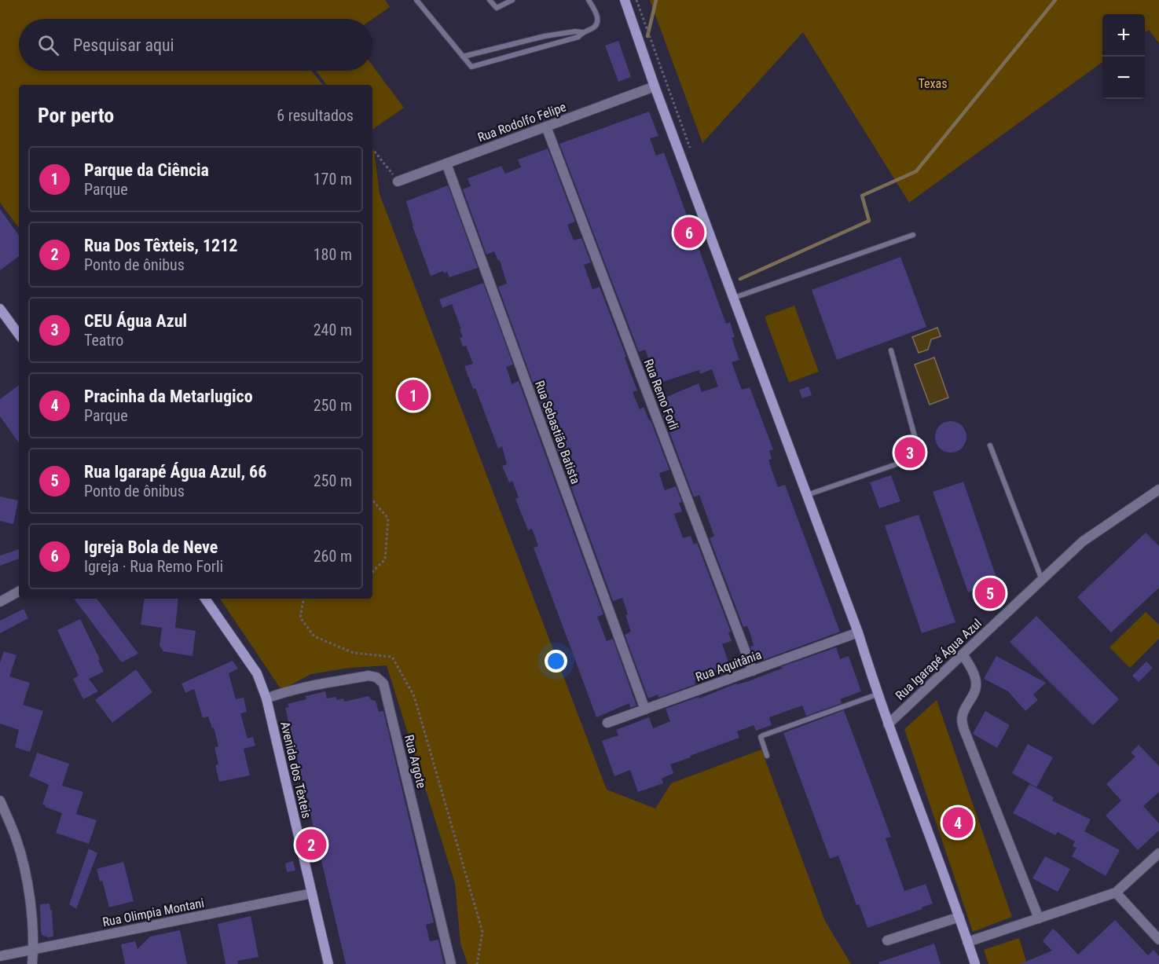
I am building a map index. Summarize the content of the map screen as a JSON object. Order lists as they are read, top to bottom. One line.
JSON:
{"streets":{"main road":["Avenida dos Têxteis"],"street":["Rua Rodolfo Felipe","Rua Remo Forli","Rua Sebastião Batista","Rua Igarapé Água Azul","Rua Aquitânia","Rua Argote","Rua Olimpia Montani"]},"crossings":[["Rua Rodolfo Felipe","Rua Remo Forli"],["Rua Rodolfo Felipe","Rua Sebastião Batista"],["Rua Remo Forli","Rua Aquitânia"],["Rua Sebastião Batista","Rua Aquitânia"],["Rua Argote","Avenida dos Têxteis"],["Avenida dos Têxteis","Rua Olimpia Montani"]],"parks":["Texas"],"page":{"map_buttons":["+","−"],"search":"Pesquisar aqui","heading":["Por perto","6 resultados"],"list":[{"mark":"1","name":"Parque da Ciência","note":"Parque","value":"170 m"},{"mark":"2","name":"Rua Dos Têxteis, 1212","note":"Ponto de ônibus","value":"180 m"},{"mark":"3","name":"CEU Água Azul","note":"Teatro","value":"240 m"},{"mark":"4","name":"Pracinha da Metarlugico","note":"Parque","value":"250 m"},{"mark":"5","name":"Rua Igarapé Água Azul, 66","note":"Ponto de ônibus","value":"250 m"},{"mark":"6","name":"Igreja Bola de Neve","note":"Igreja · Rua Remo Forli","value":"260 m"}],"pins":["6","1","3","5","4","2"]}}
